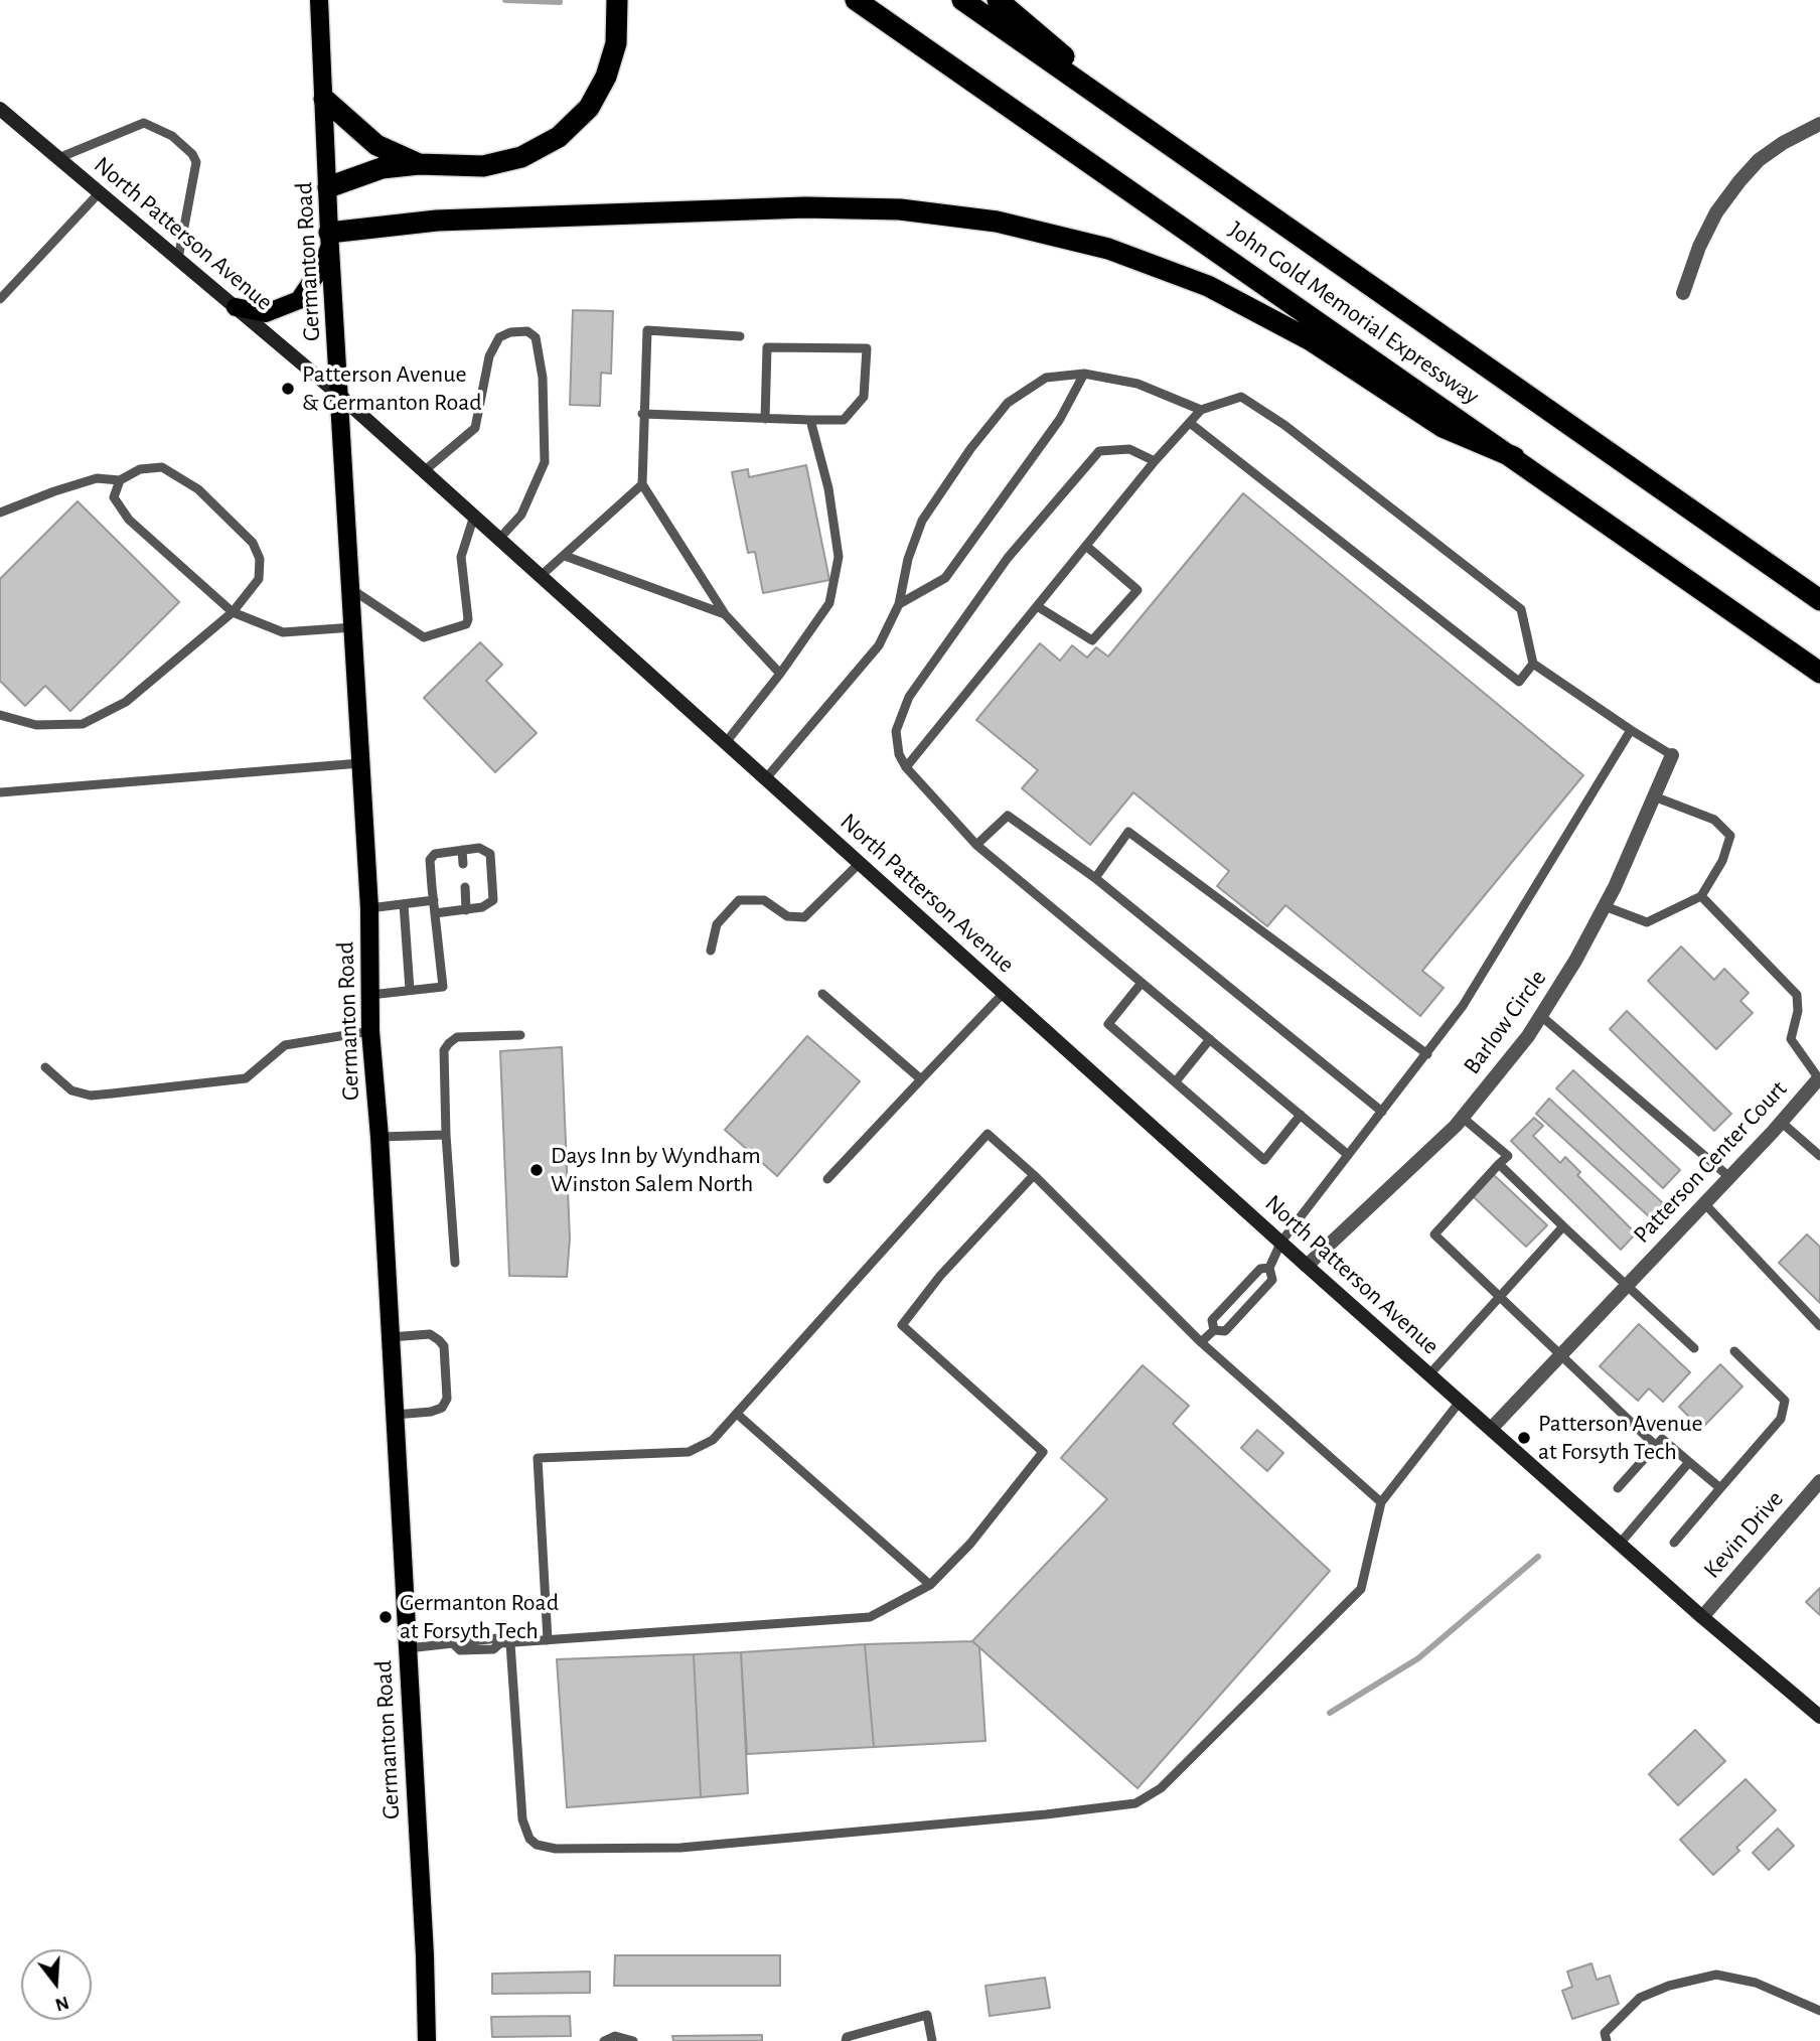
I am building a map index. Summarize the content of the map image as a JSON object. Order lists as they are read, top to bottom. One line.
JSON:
{"streets":{"highway":["John Gold Memorial Expressway"],"main road":["North Patterson Avenue","Germanton Road"],"street":["Barlow Circle","Patterson Center Court","Kevin Drive"]},"crossings":[["North Patterson Avenue","Germanton Road"],["North Patterson Avenue","Barlow Circle"],["North Patterson Avenue","Patterson Center Court"],["North Patterson Avenue","Kevin Drive"]],"places":["Patterson Avenue & Germanton Road","Days Inn by Wyndham Winston Salem North","Patterson Avenue at Forsyth Tech","Germanton Road at Forsyth Tech"],"north":"bottom"}
